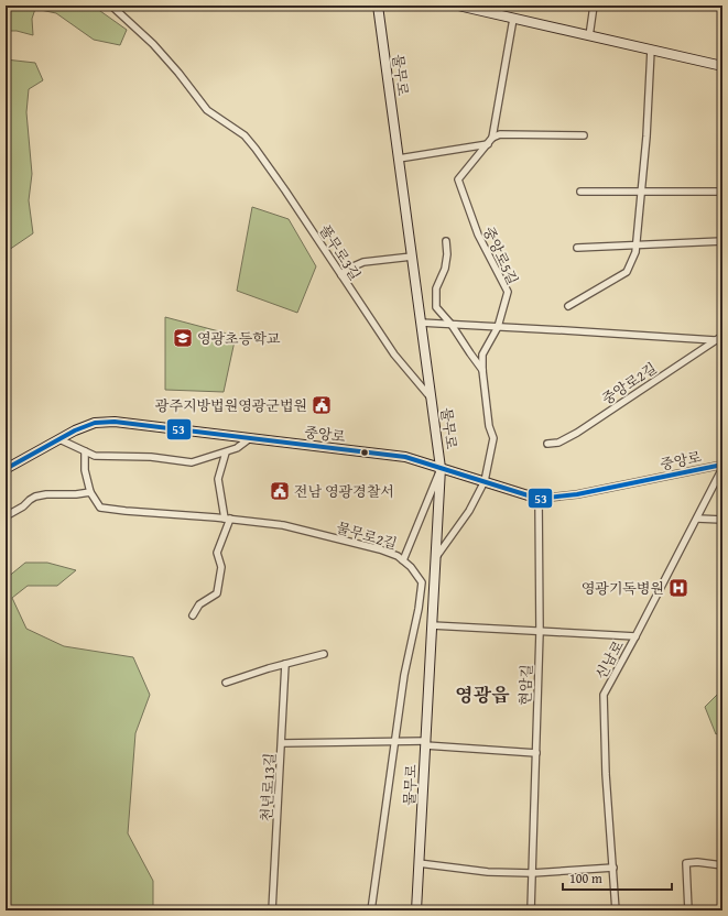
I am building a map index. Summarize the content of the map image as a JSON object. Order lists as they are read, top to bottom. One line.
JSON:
{"streets":{"main road":["물무로","중앙로"],"street":["풀무로3길","중앙로5길","중앙로2길","물무로2길","신남로","현암길","천년로13길"]},"crossings":[["물무로","풀무로3길"],["물무로","중앙로5길"],["물무로","중앙로"],["중앙로5길","중앙로"],["중앙로","현암길"]],"districts":["영광읍"],"places":{"school or university":["영광초등학교"],"public building":["광주지방법원영광군법원","전남 영광경찰서"],"hospital":["영광기독병원"]},"lines":["transit line 53"],"scale_bar":"100 m"}
